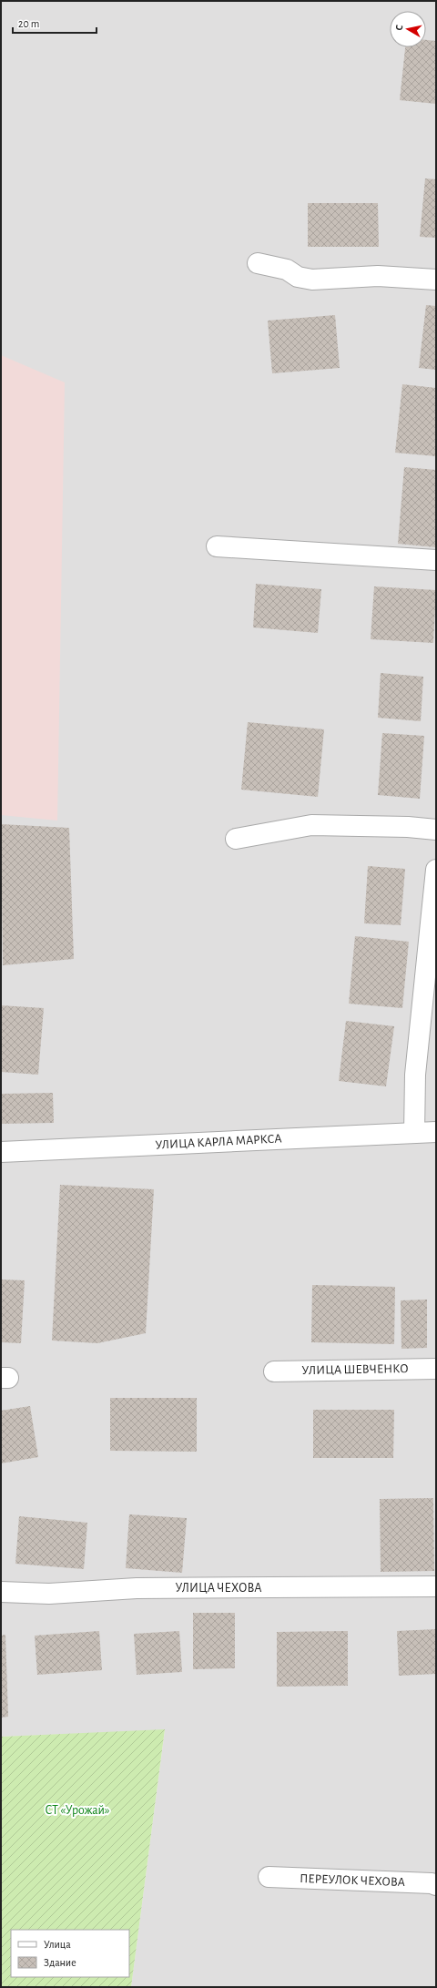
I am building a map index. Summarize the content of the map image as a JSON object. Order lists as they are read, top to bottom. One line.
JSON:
{"streets":{"street":["УЛИЦА КАРЛА МАРКСА","УЛИЦА ШЕВЧЕНКО","УЛИЦА ЧЕХОВА","ПЕРЕУЛОК ЧЕХОВА"]},"parks":["СТ «Урожай»"],"legend":["Улица","Здание"],"scale_bar":"20 m","north":"left"}
